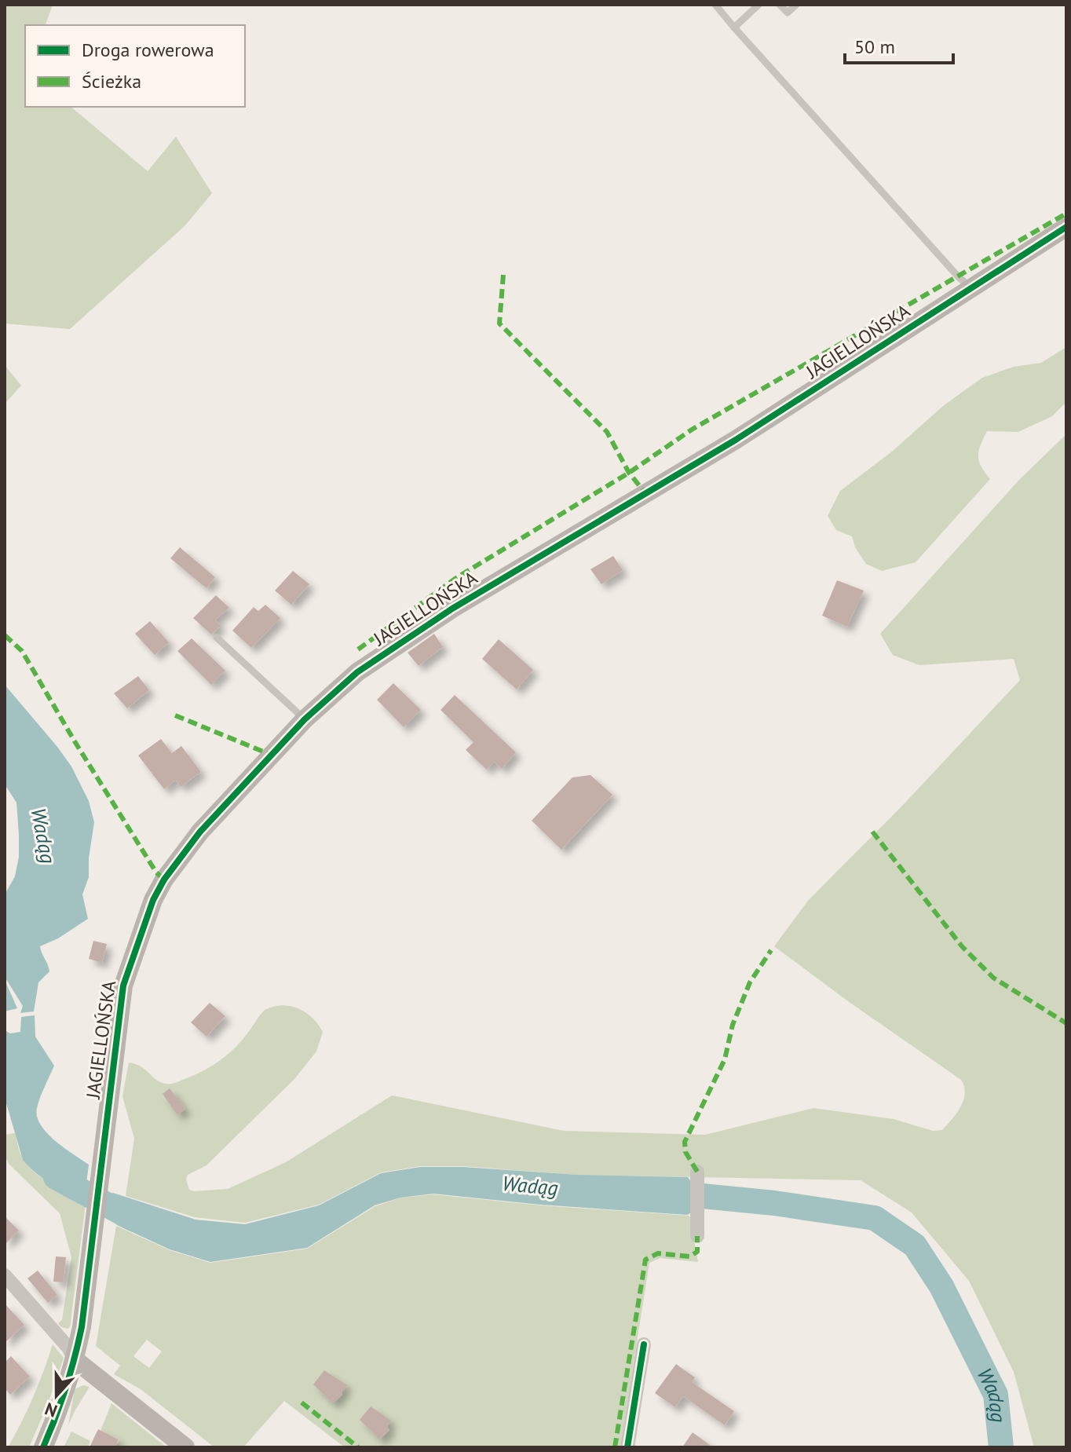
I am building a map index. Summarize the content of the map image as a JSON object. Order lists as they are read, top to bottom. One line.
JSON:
{"streets":{"street":["JAGIELLOŃSKA"]},"water":["Wadąg"],"legend":["Droga rowerowa","Ścieżka"],"scale_bar":"50 m","north":"bottom"}
